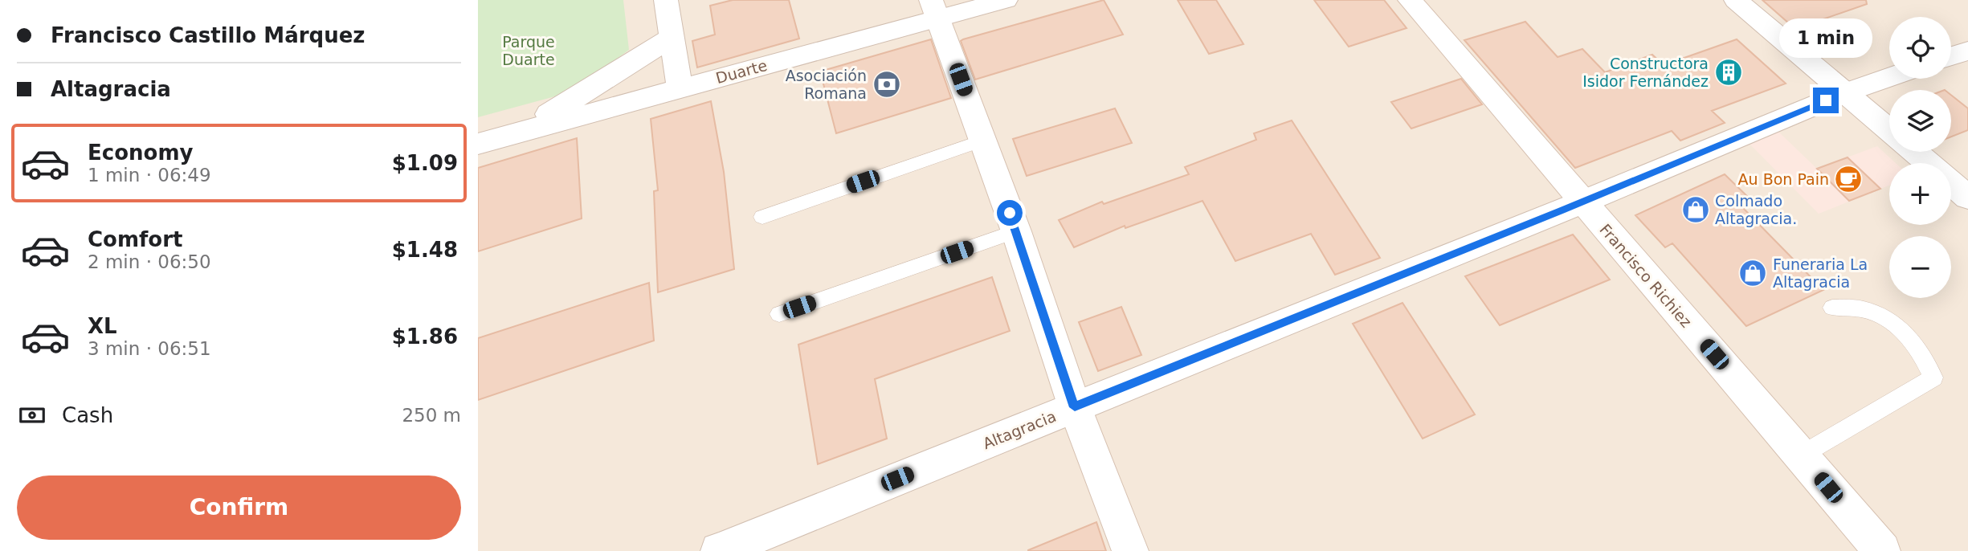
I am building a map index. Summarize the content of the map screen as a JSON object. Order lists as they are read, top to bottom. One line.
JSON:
{"streets":{"street":["Duarte","Francisco Richiez","Altagracia"]},"crossings":[["Francisco Richiez","Altagracia"]],"parks":["Parque Duarte"],"places":{"building":["Constructora Isidor Fernández"],"bank":["Asociación Romana"],"cafe":["Au Bon Pain"],"shop":["Colmado Altagracia.","Funeraria La Altagracia"]},"page":{"banner":["Francisco Castillo Márquez","Altagracia"],"map_buttons":["+","−"],"bubble":"1 min","list":[{"name":"Economy","note":"1 min · 06:49","value":"$1.09"},{"name":"Comfort","note":"2 min · 06:50","value":"$1.48"},{"name":"XL","note":"3 min · 06:51","value":"$1.86"}],"pay":["Cash","250 m"],"buttons":"Confirm"}}
